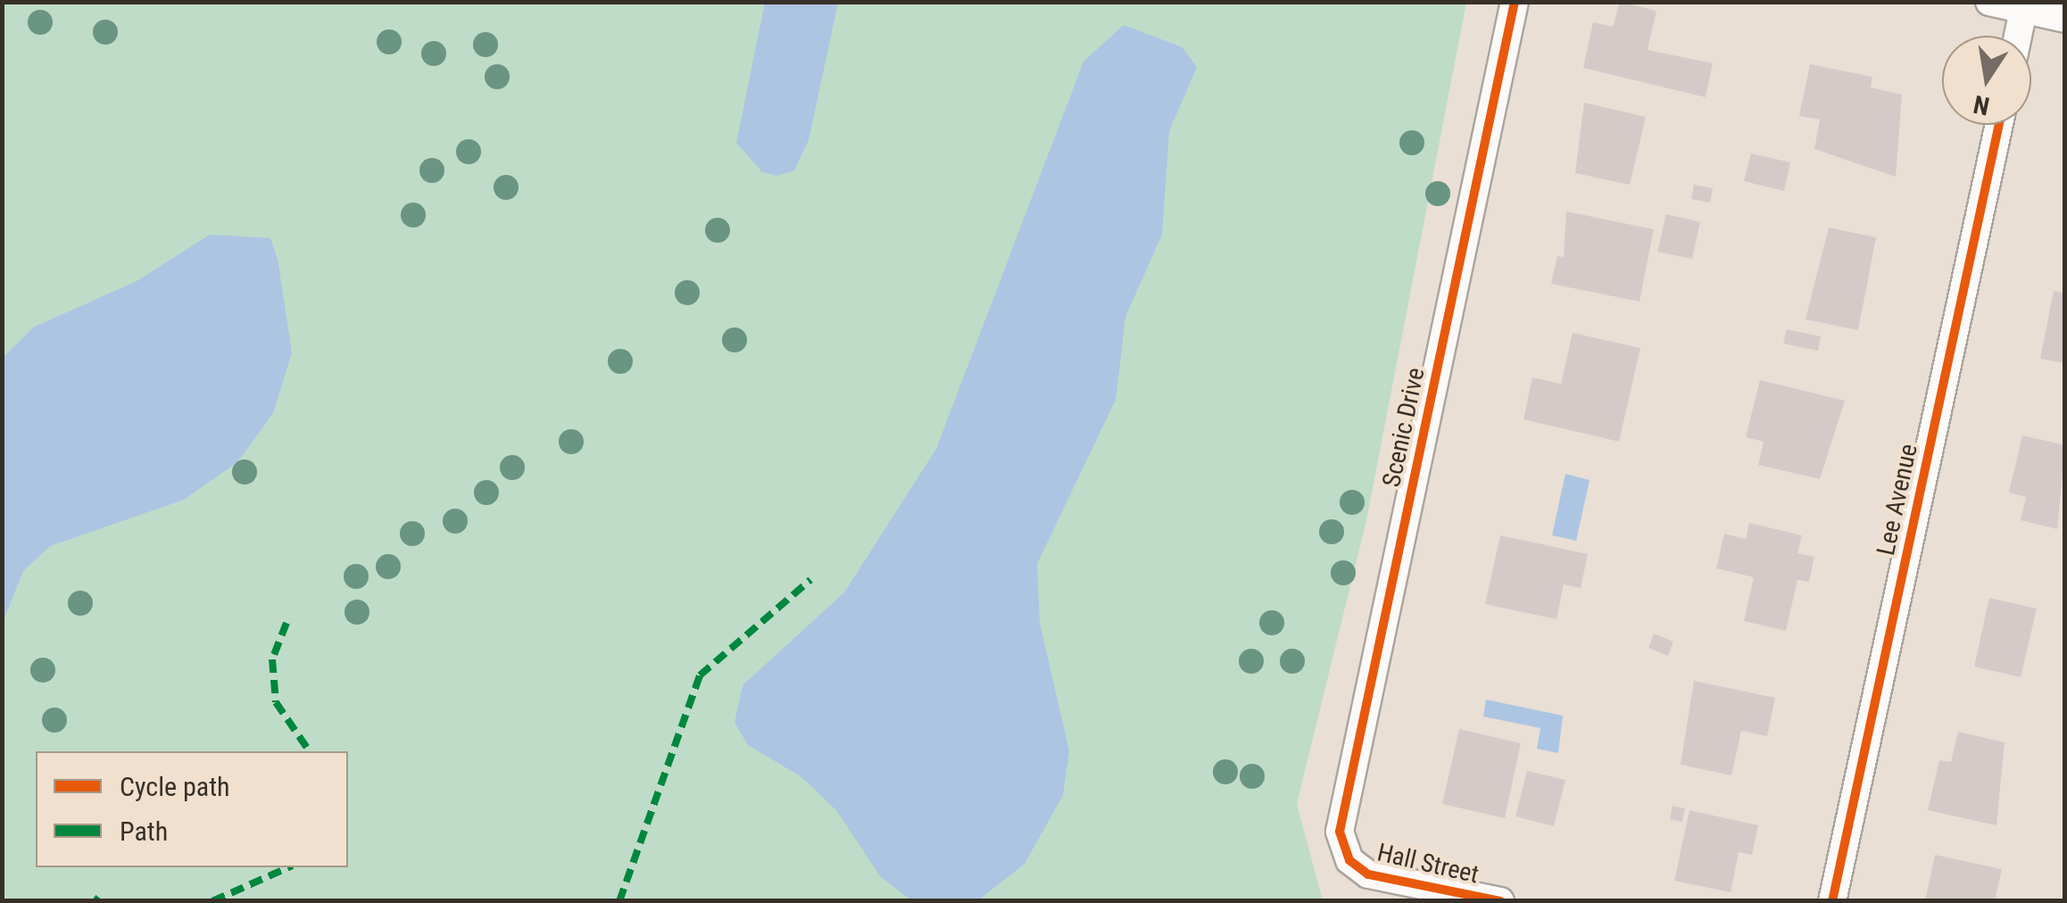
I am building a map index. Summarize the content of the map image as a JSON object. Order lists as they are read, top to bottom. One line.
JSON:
{"streets":{"street":["Scenic Drive","Lee Avenue","Hall Street"]},"crossings":[["Scenic Drive","Hall Street"]],"legend":["Cycle path","Path"],"north":"bottom"}
